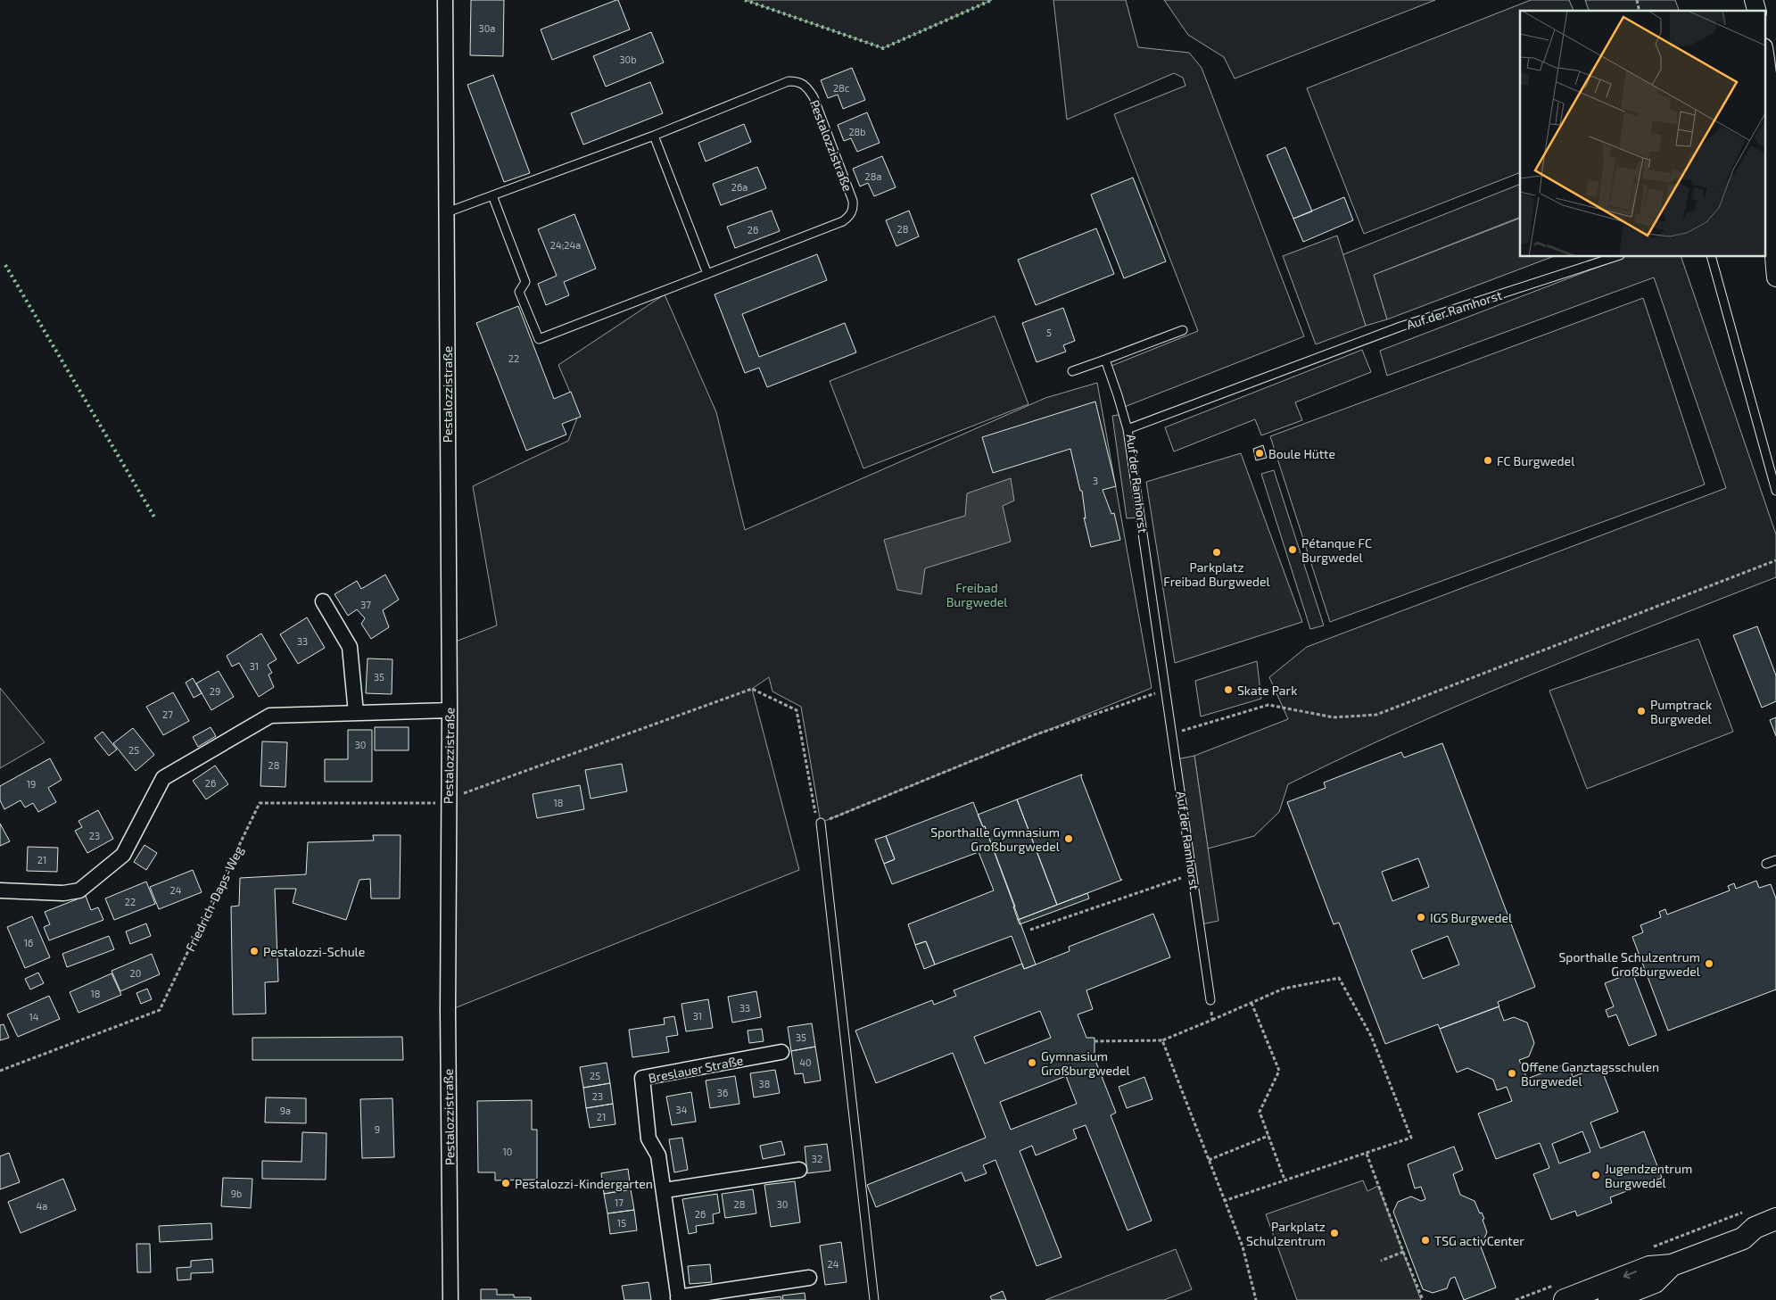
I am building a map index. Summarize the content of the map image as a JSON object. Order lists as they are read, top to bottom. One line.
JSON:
{"streets":{"street":["Pestalozzistraße","Breslauer Straße"],"lane":["Auf der Ramhorst"],"path":["Friedrich-Daps-Weg"]},"crossings":[["Pestalozzistraße","Friedrich-Daps-Weg"]],"parks":["Freibad Burgwedel"],"places":["Boule Hütte","FC Burgwedel","Pétanque FC Burgwedel","Parkplatz Freibad Burgwedel","Skate Park","Pumptrack Burgwedel","Sporthalle Gymnasium Großburgwedel","IGS Burgwedel","Pestalozzi-Schule","Sporthalle Schulzentrum Großburgwedel","Gymnasium Großburgwedel","Offene Ganztagsschulen Burgwedel","Jugendzentrum Burgwedel","Pestalozzi-Kindergarten","Parkplatz Schulzentrum","TSG activCenter"],"house_numbers":["30a","30b","28c","28b","28a","26a","28","26","24;24a","5","22","3","37","33","31","35","29","27","30","25","28","26","19","18","23","21","24","22","16","20","18","33","31","14","35","40","25","38","36","23","34","9a","21","9","10","32","9b","17","28","30","4a","26","15","24"]}
